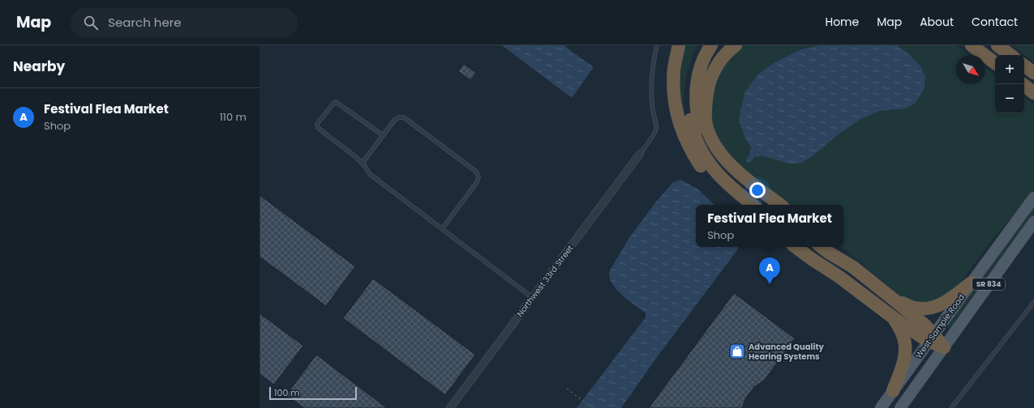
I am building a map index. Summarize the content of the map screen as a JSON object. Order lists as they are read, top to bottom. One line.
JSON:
{"streets":{"main road":["SR 834","West Sample Road"],"street":["Northwest 33rd Street"]},"places":{"shop":["Advanced Quality Hearing Systems"]},"scale_bar":"100 m","north":"bottom right","page":{"header":"Map","search":"Search here","nav":["Home","Map","About","Contact"],"heading":"Nearby","map_buttons":["+","−"],"list":[{"mark":"A","name":"Festival Flea Market","note":"Shop","value":"110 m"}],"popup":["Festival Flea Market","Shop"],"pins":"A","scale":"100 m"}}
